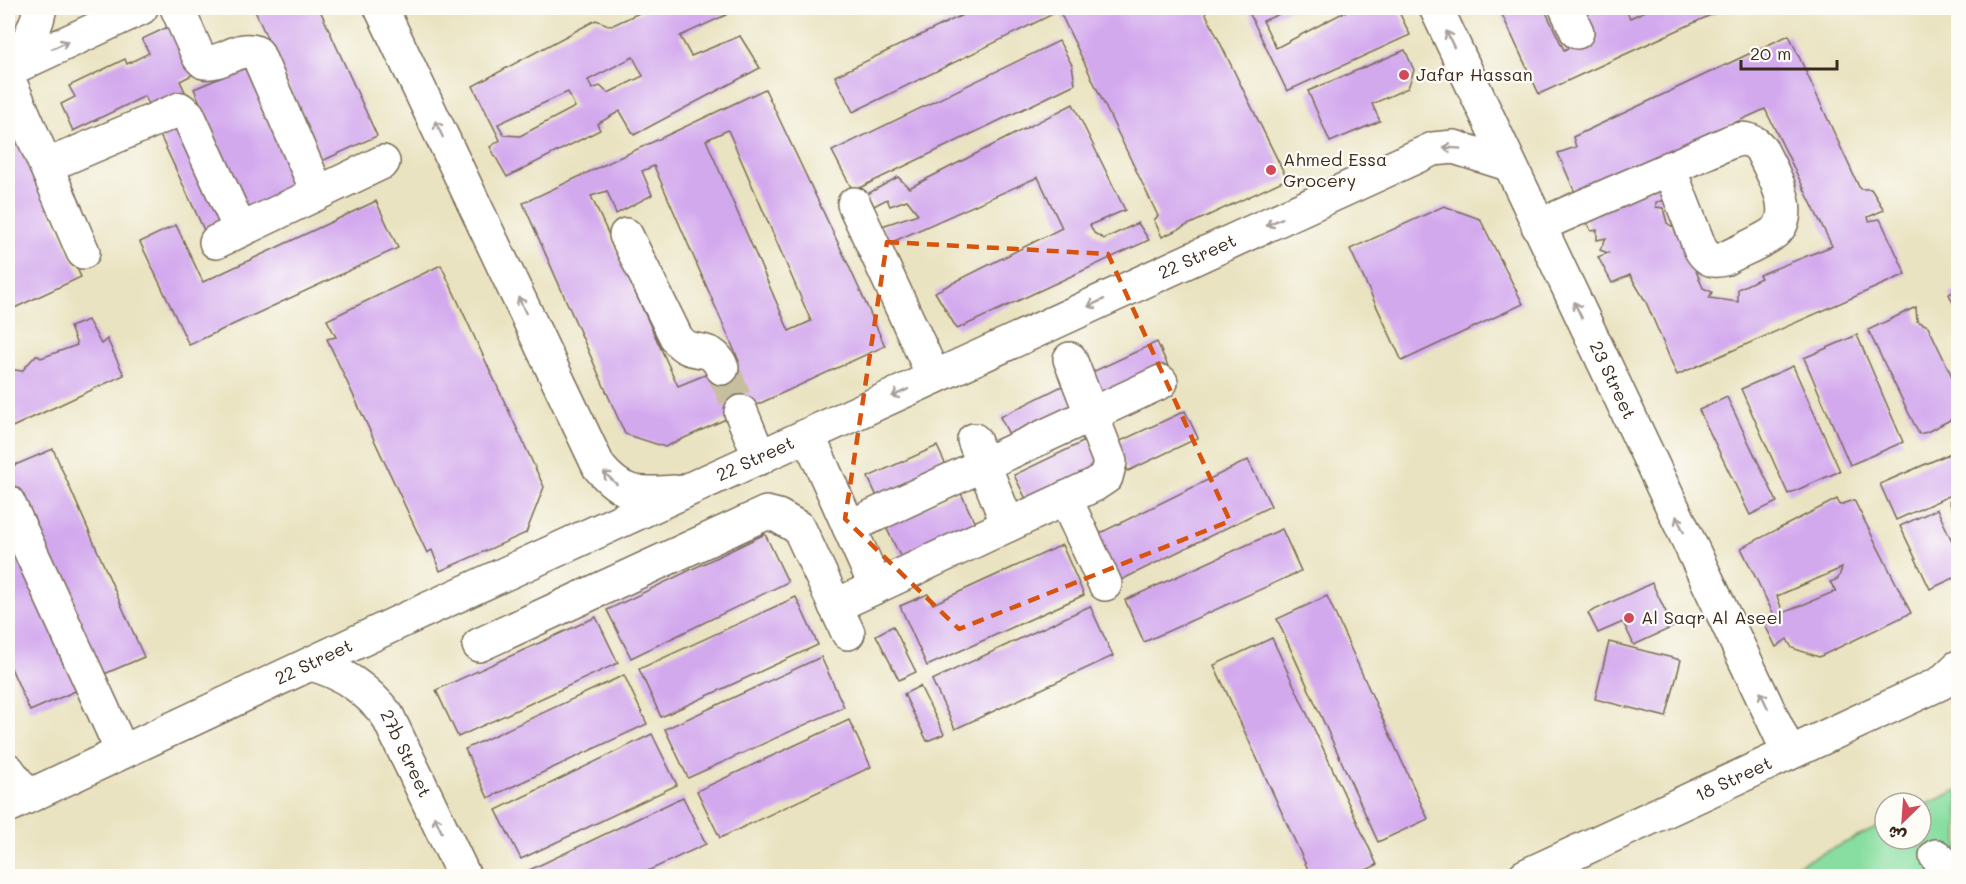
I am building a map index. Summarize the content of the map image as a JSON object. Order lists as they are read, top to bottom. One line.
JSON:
{"streets":{"street":["22 Street","23 Street","27b Street","18 Street"]},"crossings":[["22 Street","23 Street"],["22 Street","27b Street"],["23 Street","18 Street"]],"one_way":["23 Street","27b Street"],"places":["Jafar Hassan","Ahmed Essa Grocery","Al Saqr Al Aseel"],"scale_bar":"20 m","north":"bottom left"}
